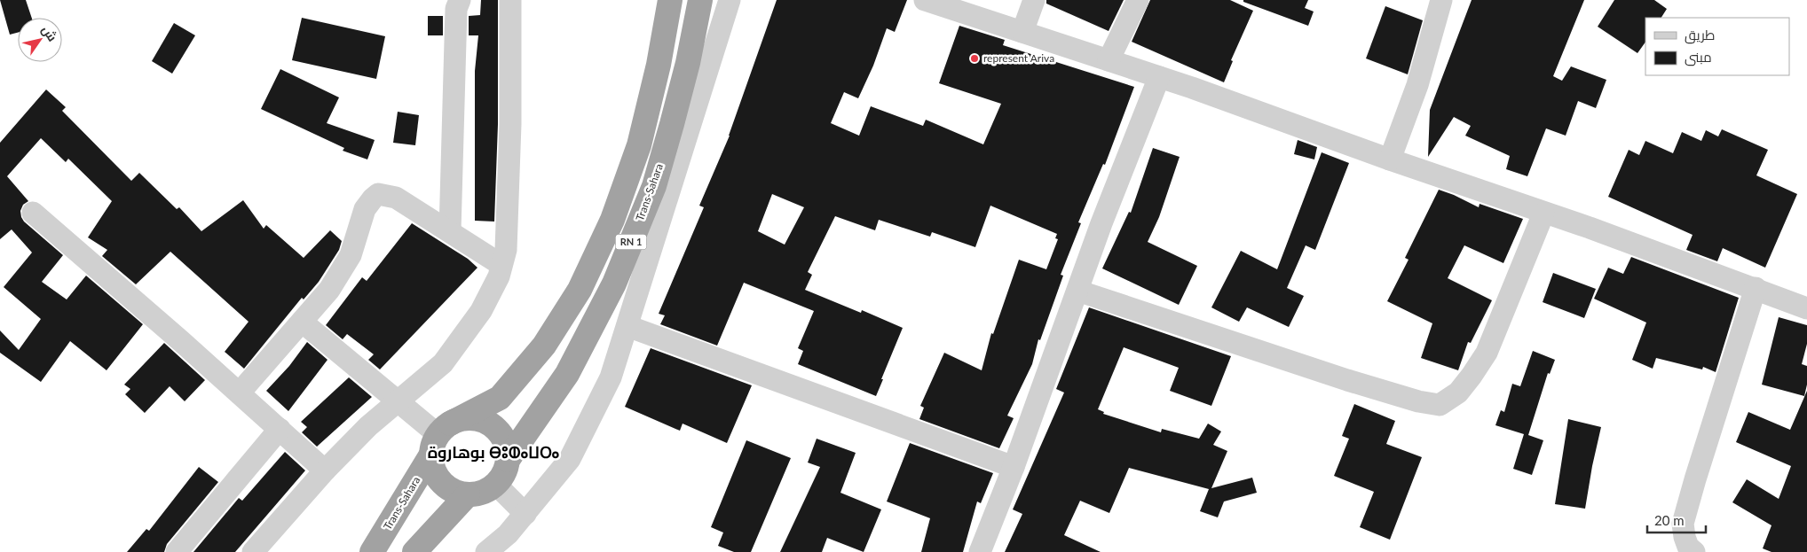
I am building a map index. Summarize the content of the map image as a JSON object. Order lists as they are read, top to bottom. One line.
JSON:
{"streets":{"highway":["Trans-Sahara","RN 1"]},"crossings":[["Trans-Sahara","RN 1"]],"districts":["بوهاروة ⴱⵓⵀⴰⵡⵔⴰ"],"places":["represent Ariva"],"legend":["طريق","مبنى"],"scale_bar":"20 m","north":"top right"}
